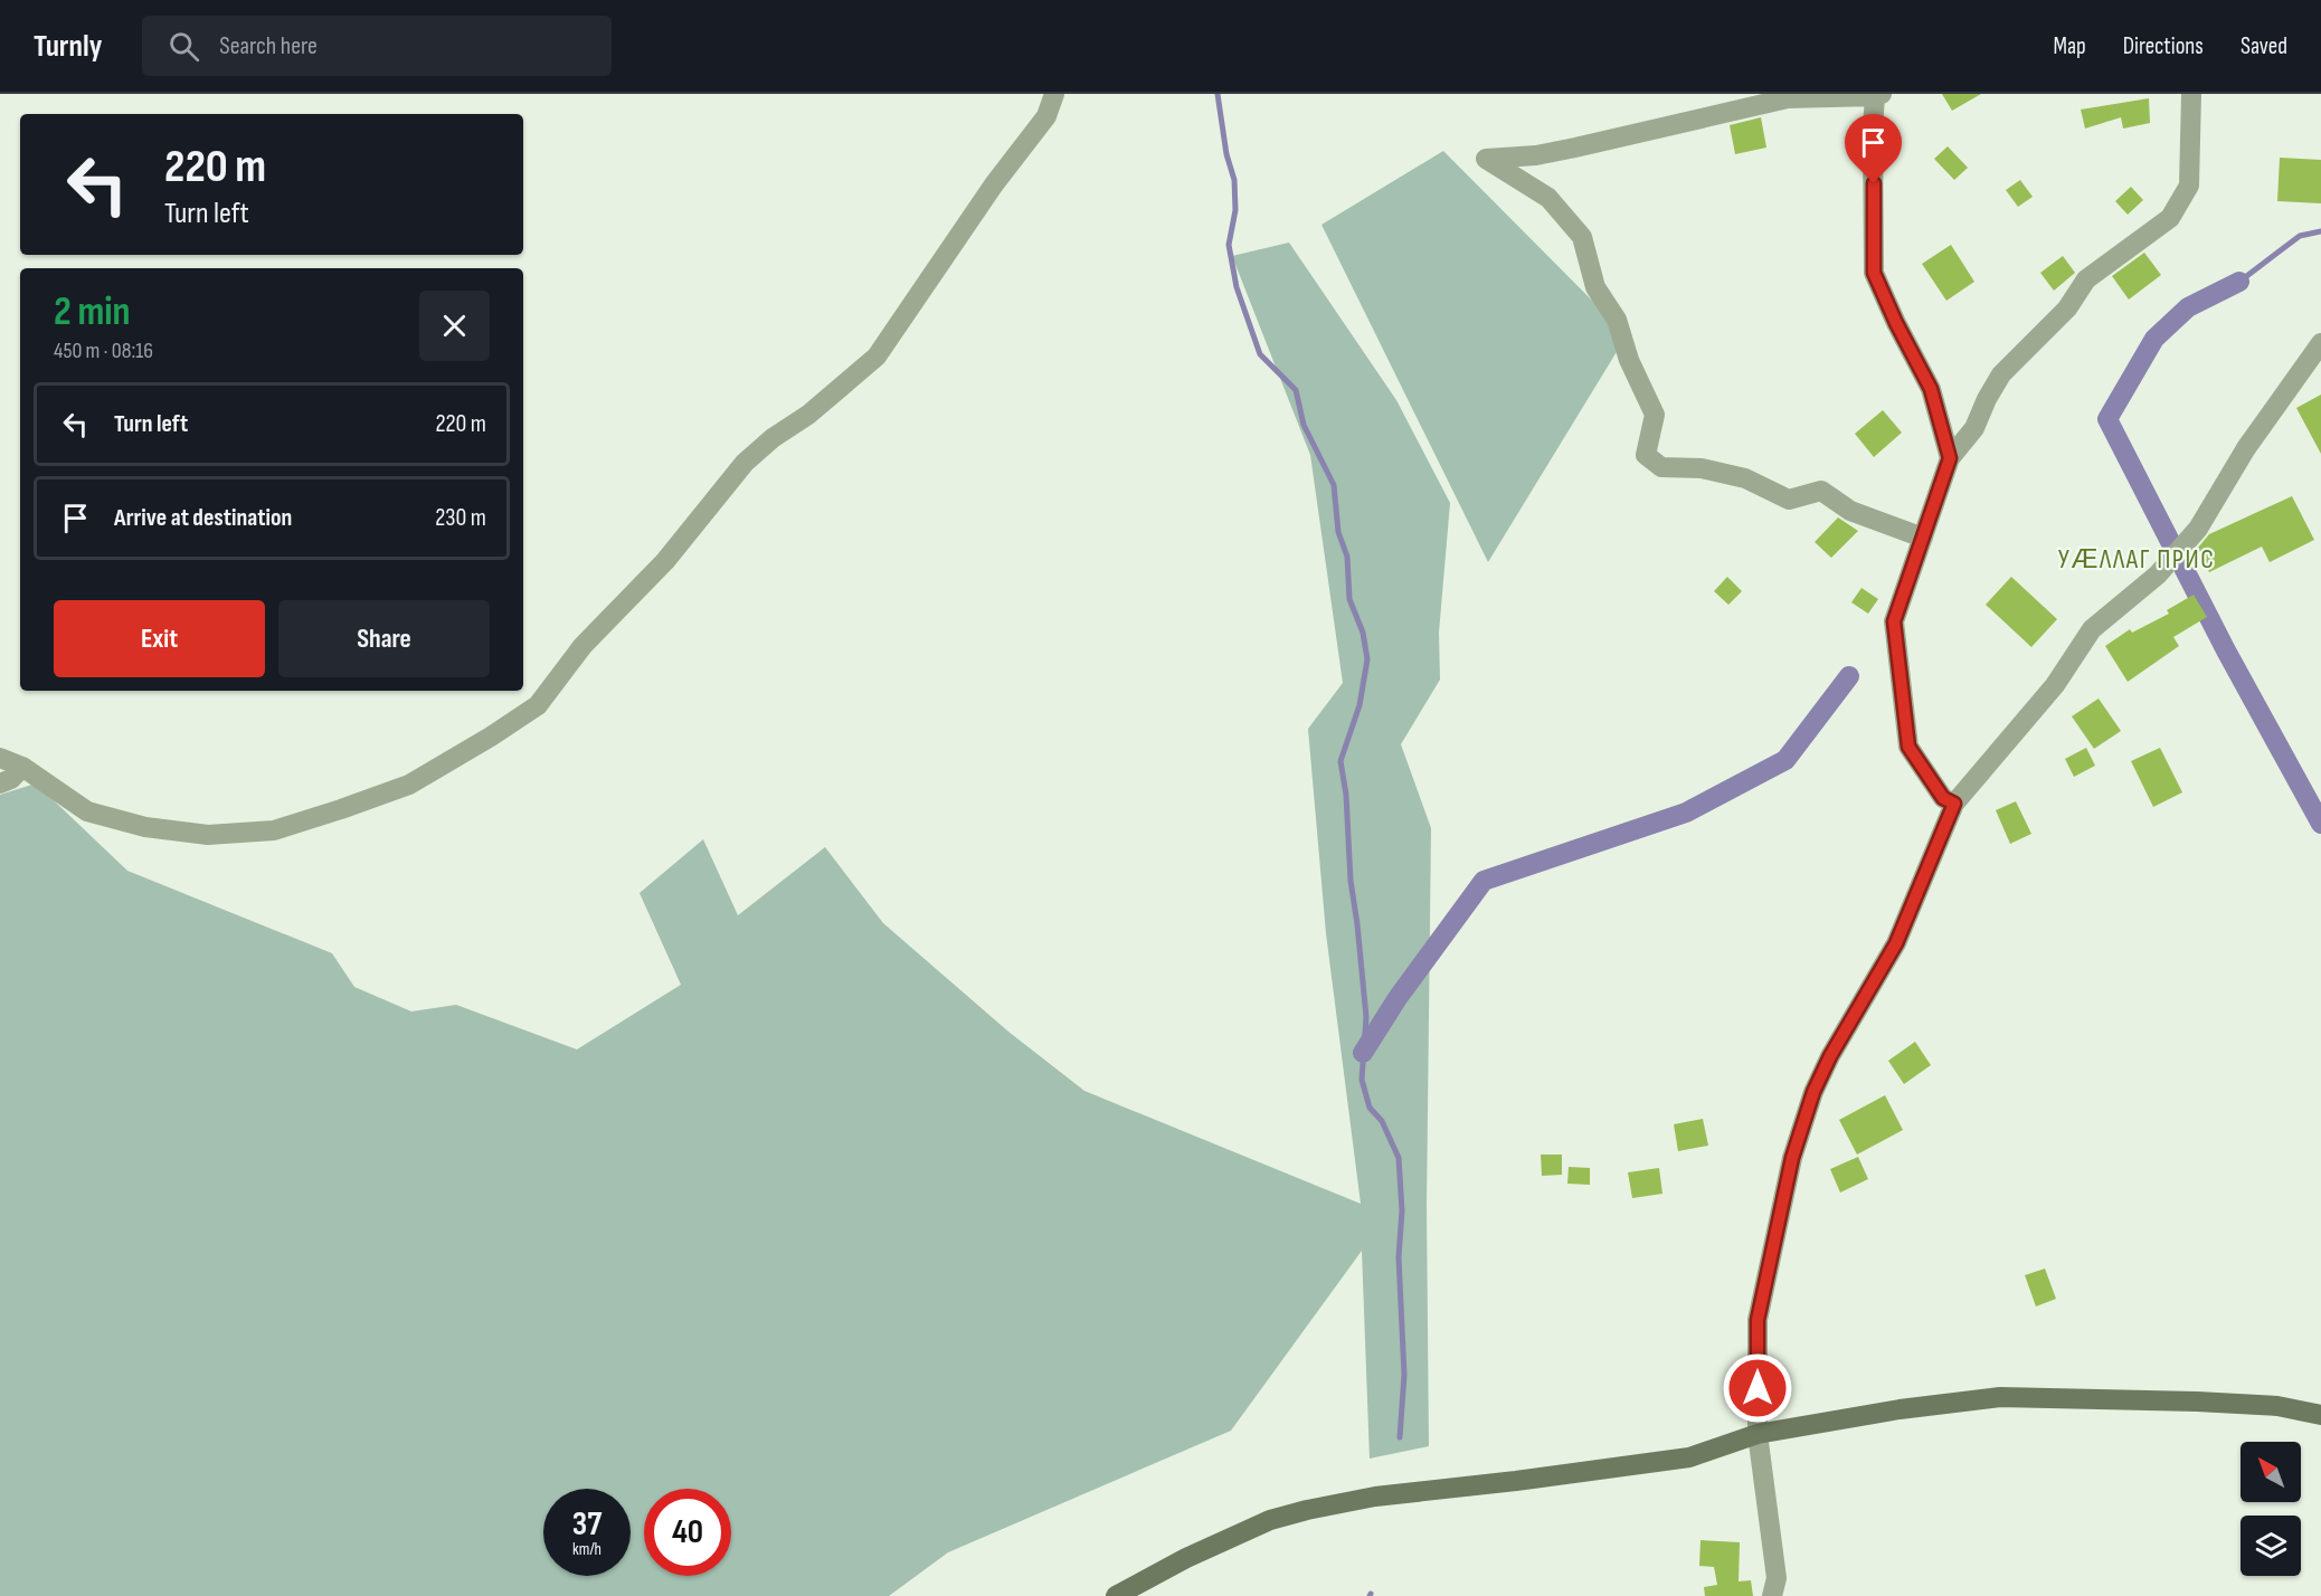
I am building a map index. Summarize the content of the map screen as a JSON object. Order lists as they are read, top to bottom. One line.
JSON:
{"districts":["УӔЛЛАГ ПРИС"],"north":"top left","page":{"header":"Turnly","search":"Search here","nav":["Map","Directions","Saved"],"turn":["220 m","Turn left"],"heading":["2 min","450 m · 08:16"],"list":[{"name":"Turn left","value":"220 m"},{"name":"Arrive at destination","value":"230 m"}],"buttons":["Exit","Share"],"speed":"37 km/h","limit":"40"}}
